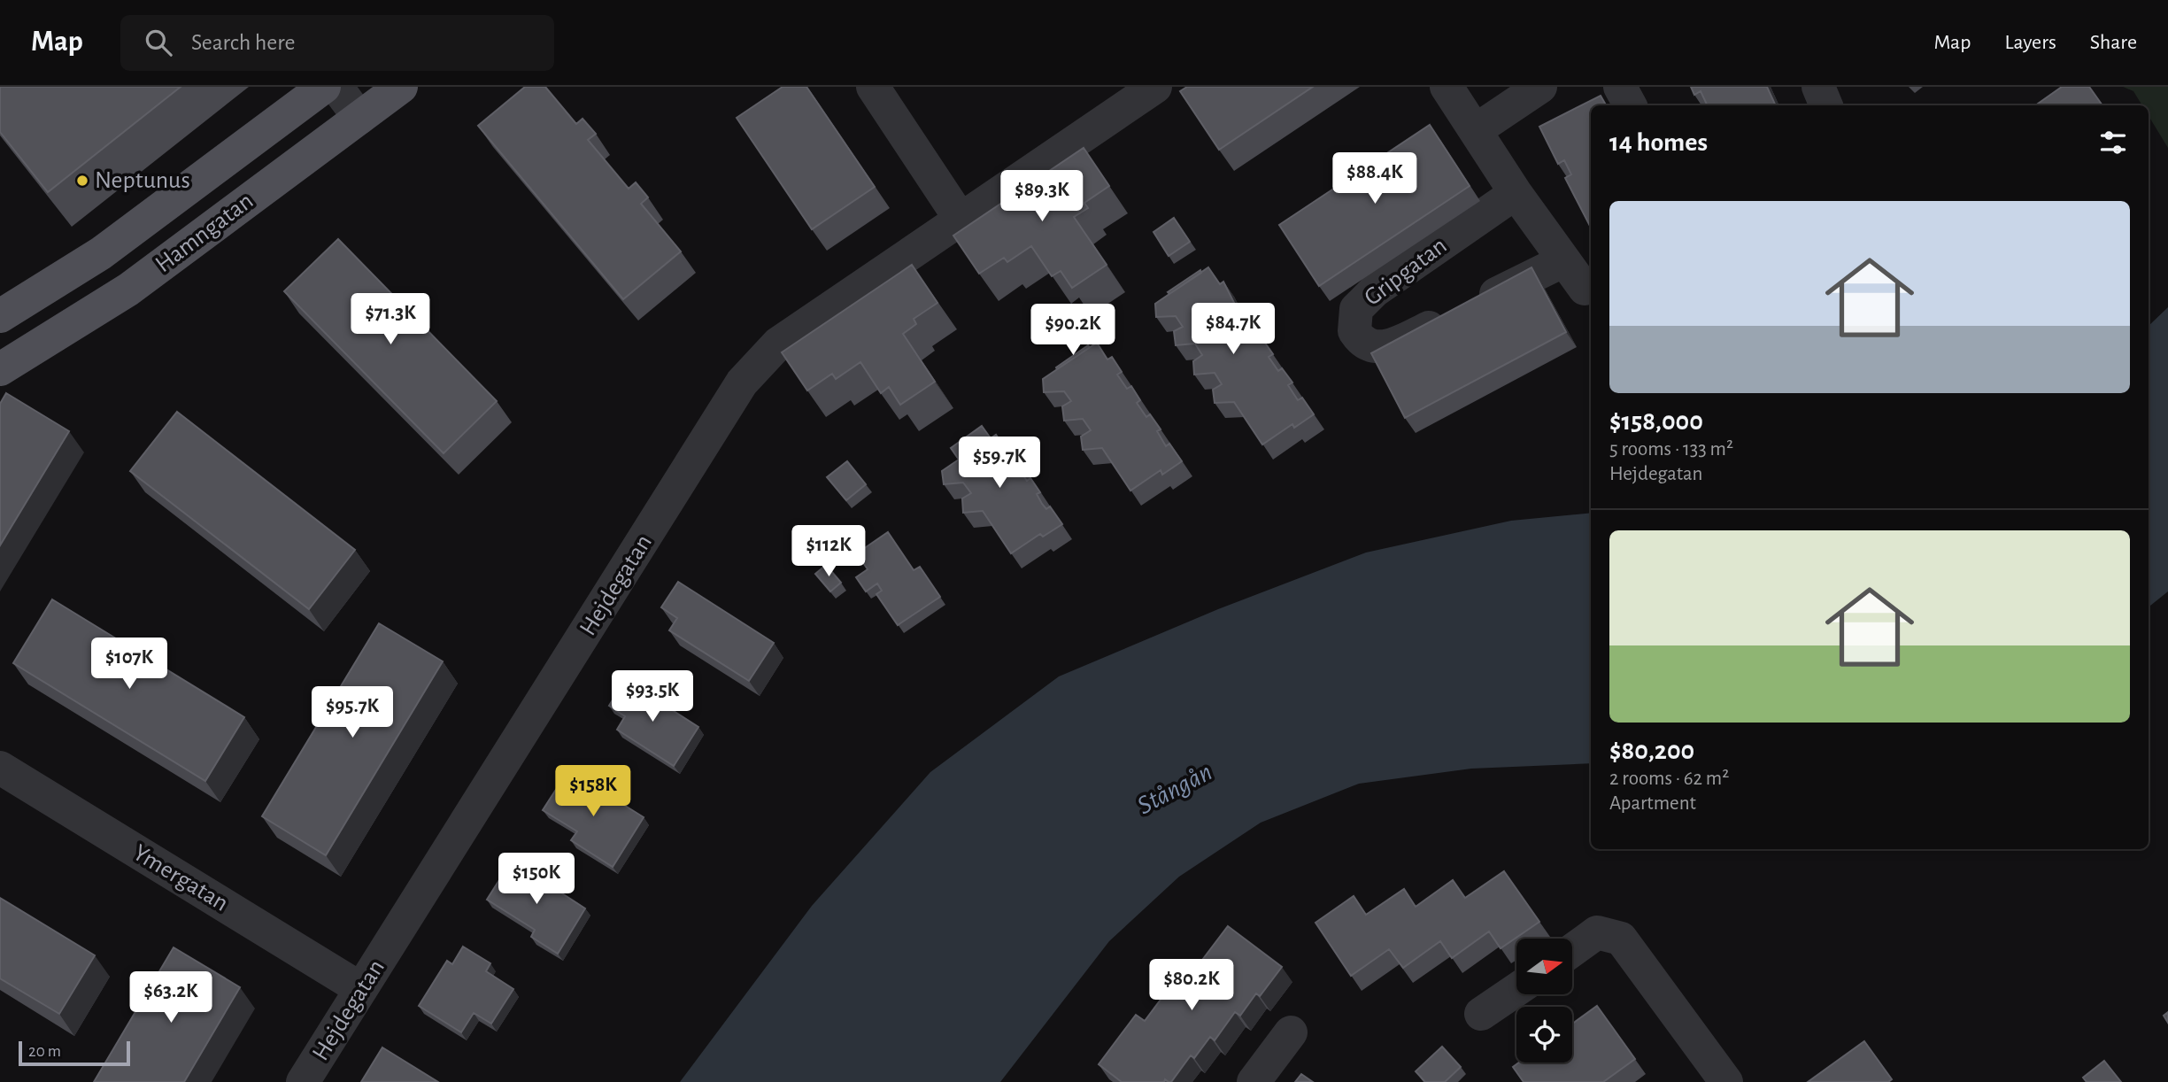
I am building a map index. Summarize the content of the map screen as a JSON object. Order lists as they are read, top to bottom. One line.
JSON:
{"streets":{"main road":["Hamngatan"],"street":["Gripgatan","Hejdegatan","Ymergatan"]},"crossings":[["Hejdegatan","Ymergatan"]],"water":["Stångån"],"places":["Neptunus"],"scale_bar":"20 m","north":"right","page":{"header":"Map","search":"Search here","nav":["Map","Layers","Share"],"heading":"14 homes","price":["$88.4K","$89.3K","$71.3K","$84.7K","$90.2K","$59.7K","$112K","$107K","$93.5K","$95.7K","$158K","$150K","$80.2K","$63.2K"],"list":[{"name":"$158,000","note":"5 rooms · 133 m² · Hejdegatan"},{"name":"$80,200","note":"2 rooms · 62 m² · Apartment"}],"scale":"20 m"}}
